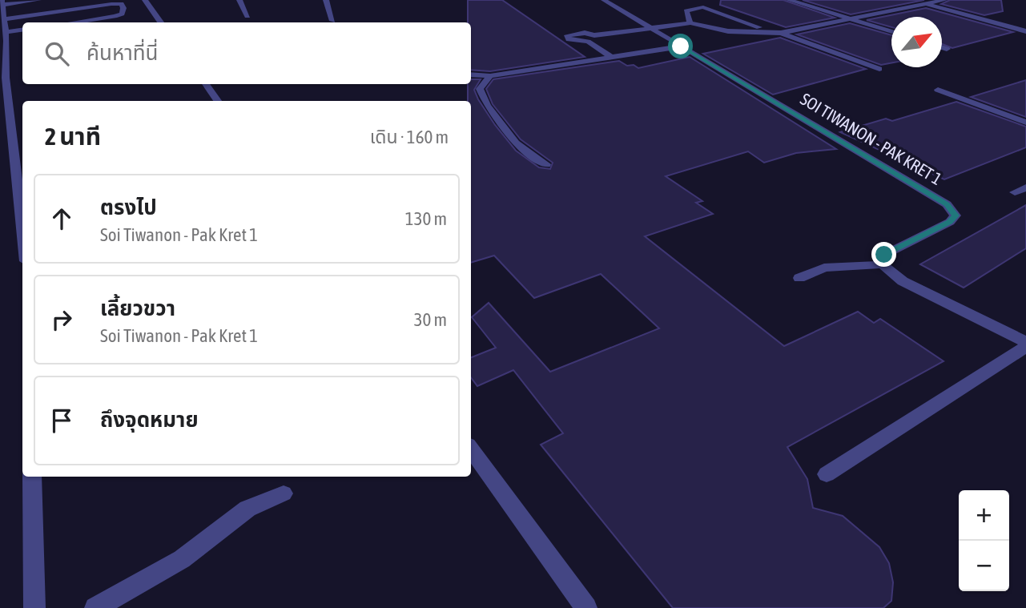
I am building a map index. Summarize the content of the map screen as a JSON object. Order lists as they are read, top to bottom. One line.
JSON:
{"streets":{"street":["SOI TIWANON - PAK KRET 1"]},"north":"top right","page":{"search":"ค้นหาที่นี่","heading":["2 นาที","เดิน · 160 m"],"list":[["ตรงไป","Soi Tiwanon - Pak Kret 1","130 m"],["เลี้ยวขวา","Soi Tiwanon - Pak Kret 1","30 m"],"ถึงจุดหมาย"],"map_buttons":["+","−"]}}
